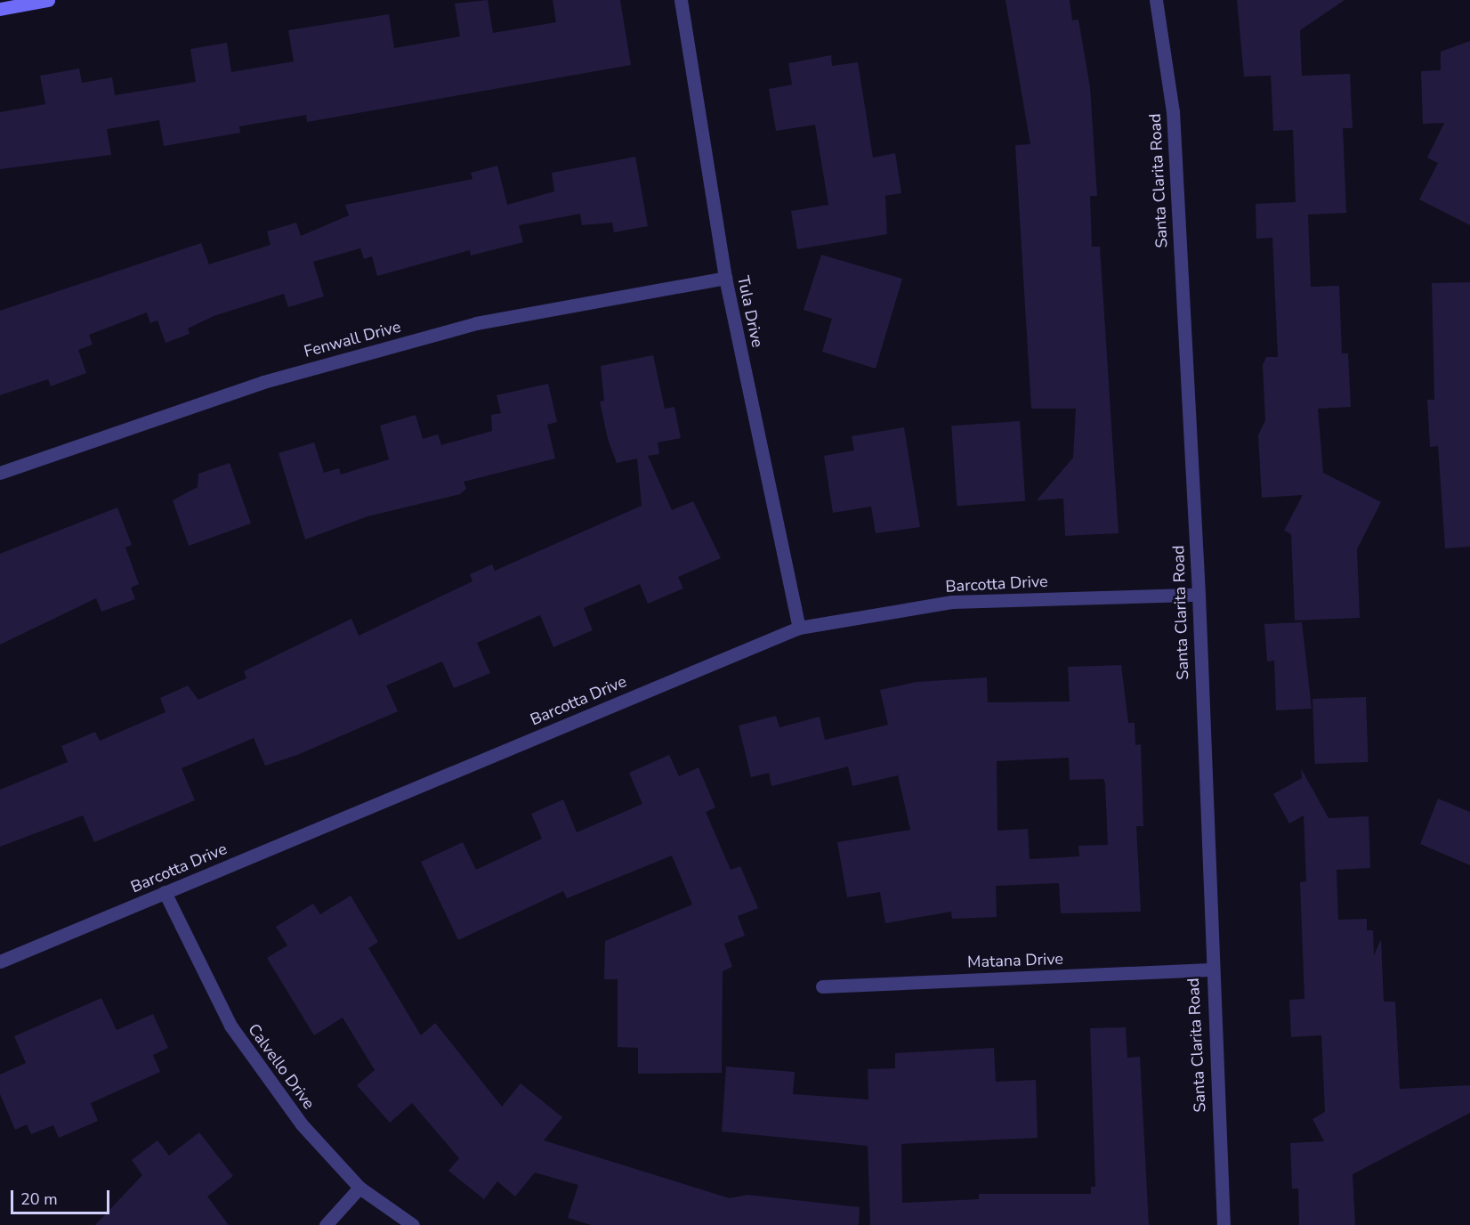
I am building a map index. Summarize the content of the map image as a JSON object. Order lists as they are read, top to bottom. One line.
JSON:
{"streets":{"street":["Santa Clarita Road","Tula Drive","Fenwall Drive","Barcotta Drive","Matana Drive","Calvello Drive"]},"crossings":[["Santa Clarita Road","Barcotta Drive"],["Santa Clarita Road","Matana Drive"],["Tula Drive","Fenwall Drive"],["Tula Drive","Barcotta Drive"],["Barcotta Drive","Calvello Drive"]],"scale_bar":"20 m"}
